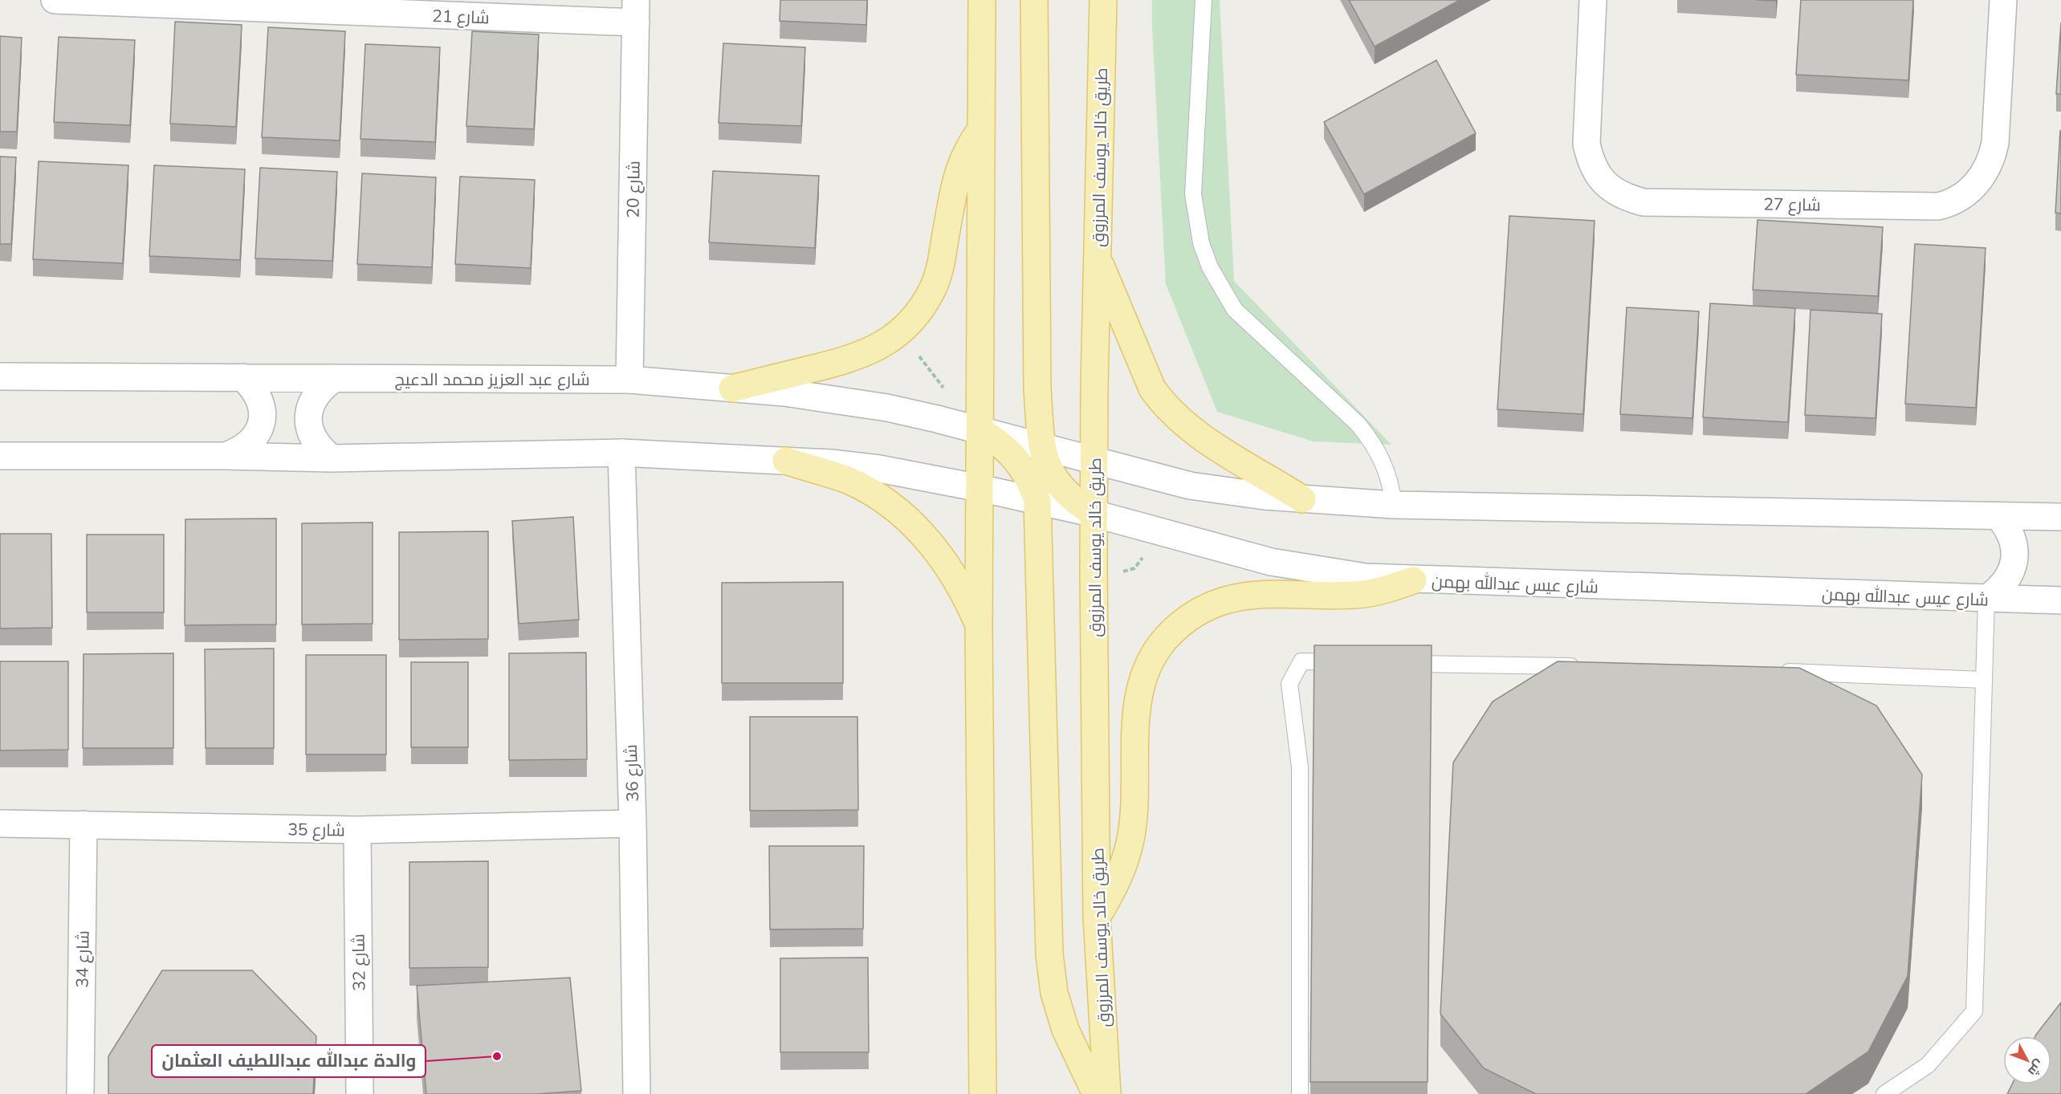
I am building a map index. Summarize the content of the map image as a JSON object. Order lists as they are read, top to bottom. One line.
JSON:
{"streets":{"main road":["طريق خالد يوسف المرزوق"],"street":["شارع 21","شارع 20","شارع 27","شارع عبد العزيز محمد الدعيج","شارع عيس عبدالله بهمن","شارع 36","شارع 35","شارع 34","شارع 32"]},"crossings":[["شارع 21","شارع 20"],["طريق خالد يوسف المرزوق","شارع عيس عبدالله بهمن"],["شارع 20","شارع عبد العزيز محمد الدعيج"],["شارع 36","شارع 35"],["شارع 35","شارع 34"],["شارع 35","شارع 32"]],"places":["والدة عبدالله عبداللطيف العثمان"],"north":"bottom right"}
